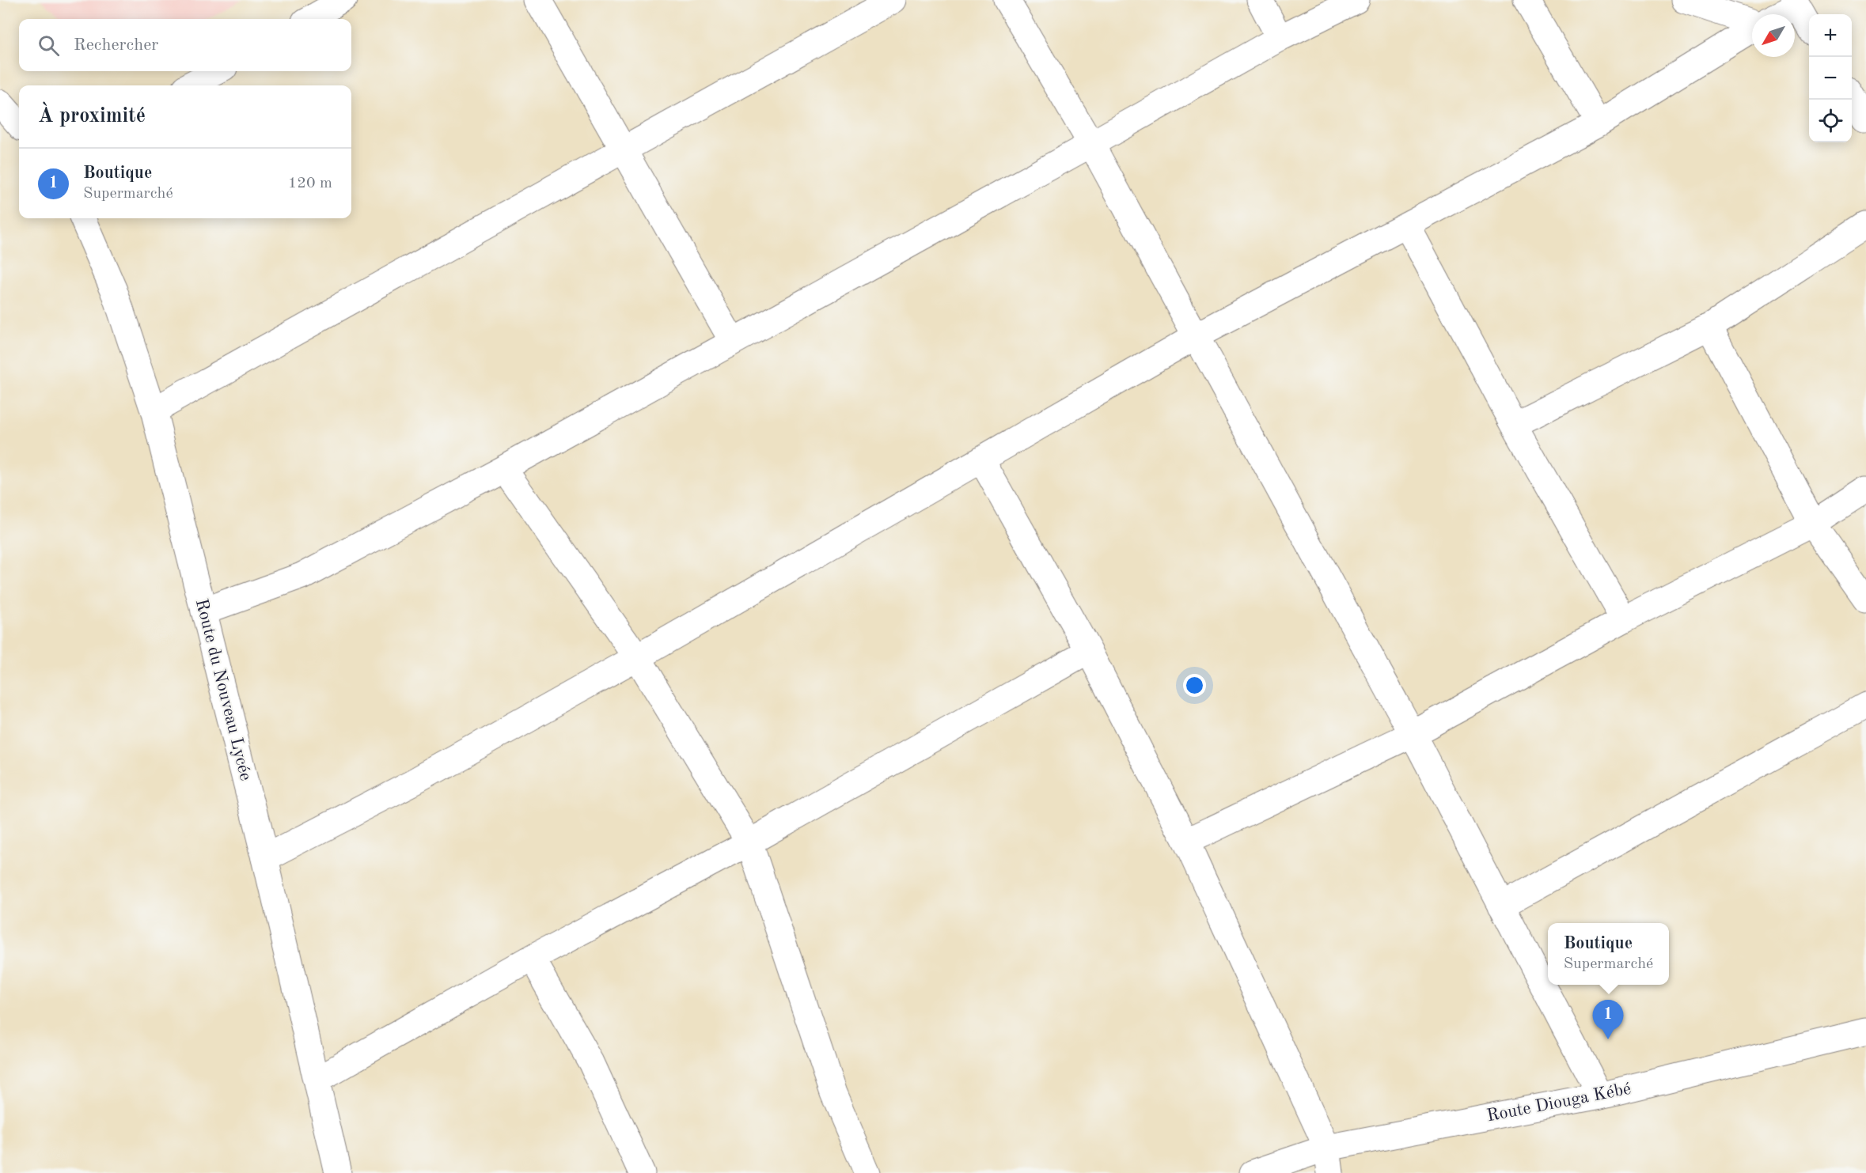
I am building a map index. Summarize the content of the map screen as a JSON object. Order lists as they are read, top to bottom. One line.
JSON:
{"streets":{"street":["Route du Nouveau Lycée","Route Diouga Kébé"]},"north":"bottom left","page":{"map_buttons":["+","−"],"search":"Rechercher","heading":"À proximité","list":[{"mark":"1","name":"Boutique","note":"Supermarché","value":"120 m"}],"popup":["Boutique","Supermarché"],"pins":"1"}}
